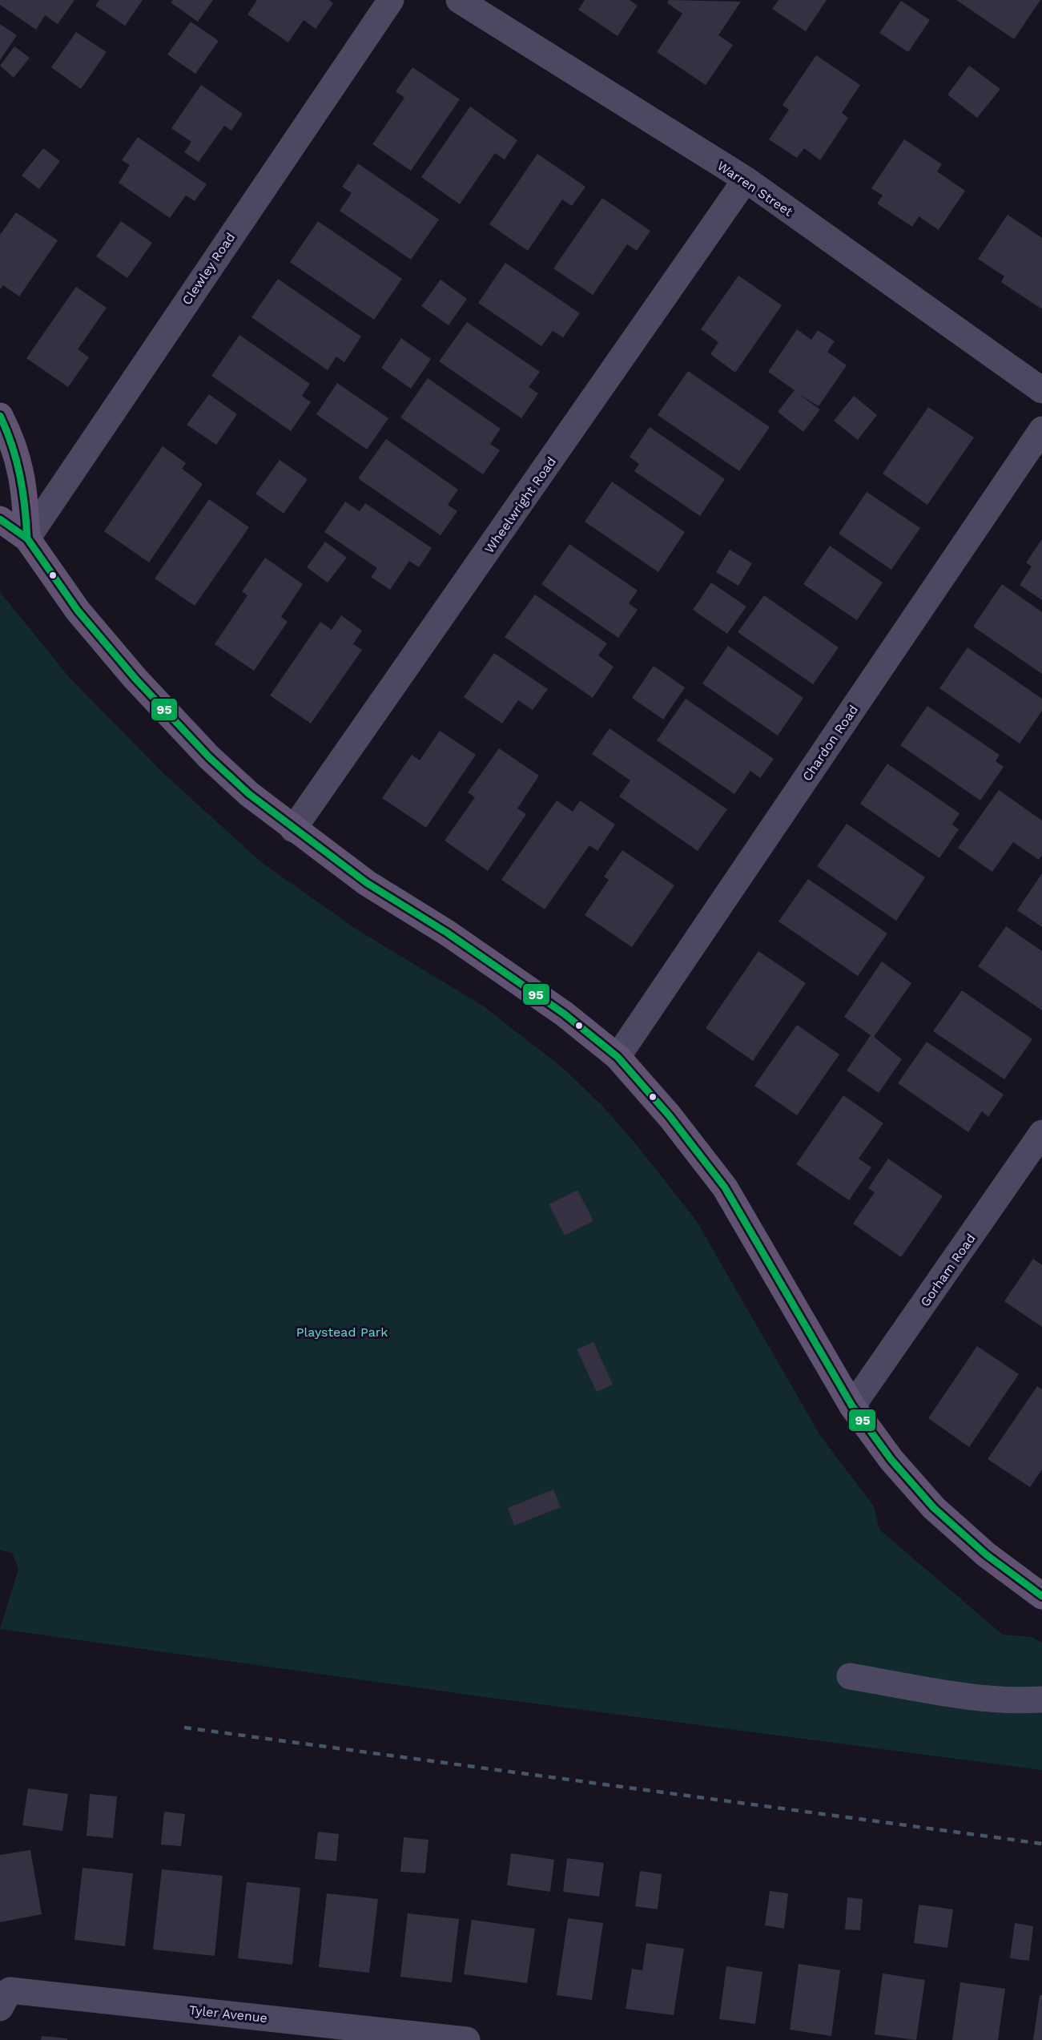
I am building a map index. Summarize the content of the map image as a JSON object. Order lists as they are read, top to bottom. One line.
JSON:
{"streets":{"street":["Warren Street","Clewley Road","Wheelwright Road","Chardon Road","Gorham Road","Tyler Avenue"]},"crossings":[["Warren Street","Wheelwright Road"]],"parks":["Playstead Park"],"lines":["transit line 95"]}
